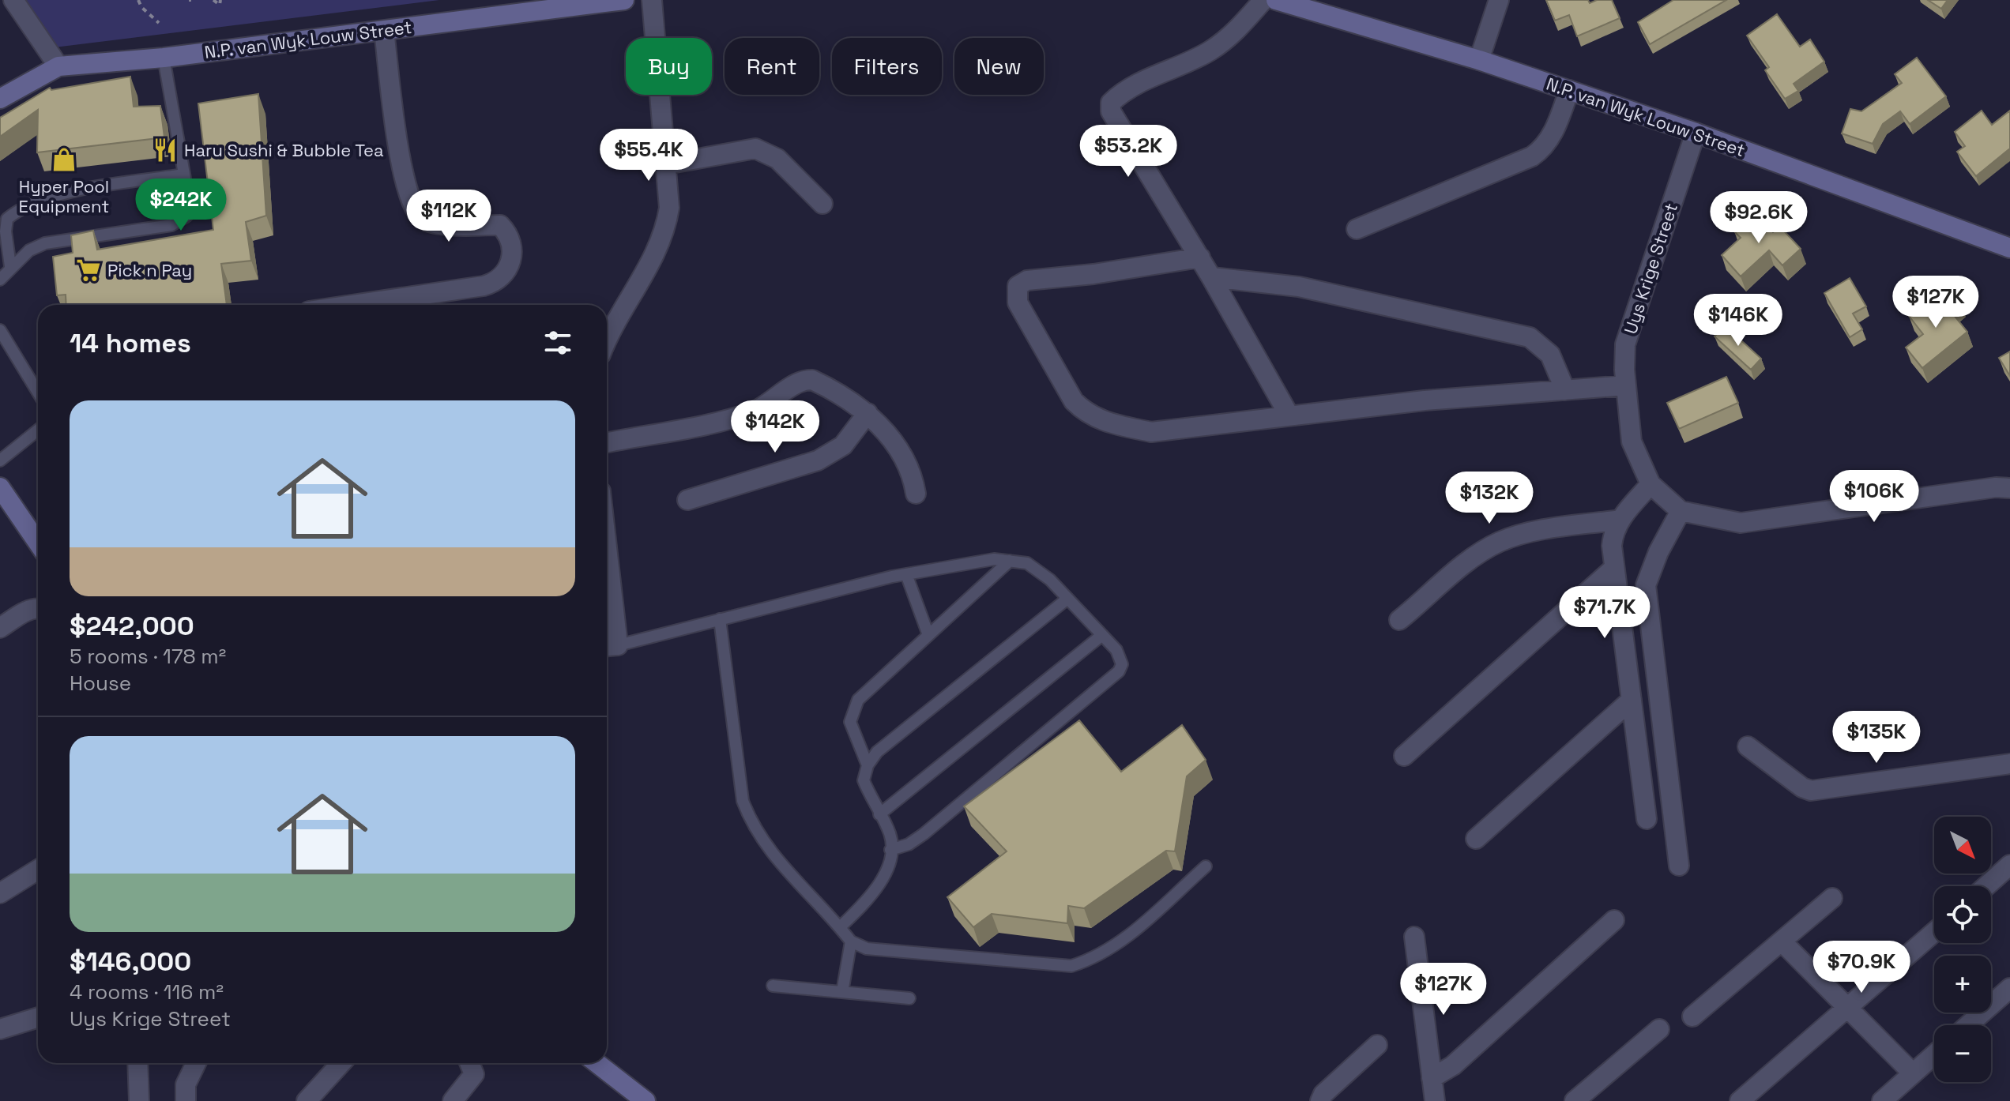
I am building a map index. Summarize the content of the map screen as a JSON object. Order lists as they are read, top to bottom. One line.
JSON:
{"streets":{"street":["N.P. van Wyk Louw Street","Uys Krige Street"]},"crossings":[["N.P. van Wyk Louw Street","Uys Krige Street"]],"places":{"restaurant":["Haru Sushi & Bubble Tea"],"shop":["Hyper Pool Equipment"],"supermarket":["Pick n Pay"]},"north":"bottom right","page":{"chip":["Buy","Rent","Filters","New"],"price":["$53.2K","$55.4K","$242K","$112K","$92.6K","$127K","$146K","$142K","$106K","$132K","$71.7K","$135K","$70.9K","$127K"],"heading":"14 homes","list":[{"name":"$242,000","note":"5 rooms · 178 m² · House"},{"name":"$146,000","note":"4 rooms · 116 m² · Uys Krige Street"}],"map_buttons":["+","−"]}}
